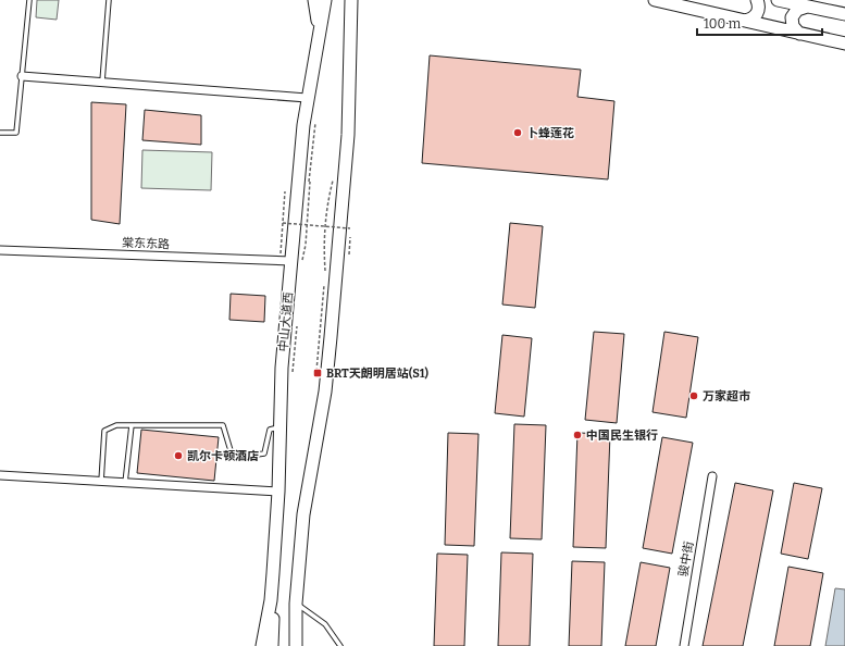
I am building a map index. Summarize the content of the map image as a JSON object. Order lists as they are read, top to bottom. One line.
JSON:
{"streets":{"main road":["中山大道西"],"street":["棠东东路","骏中街"]},"crossings":[["棠东东路","中山大道西"]],"places":{"other":["卜蜂莲花","万家超市","中国民生银行","凯尔卡顿酒店"],"transit":["BRT天朗明居站(S1)"]},"scale_bar":"100 m"}
